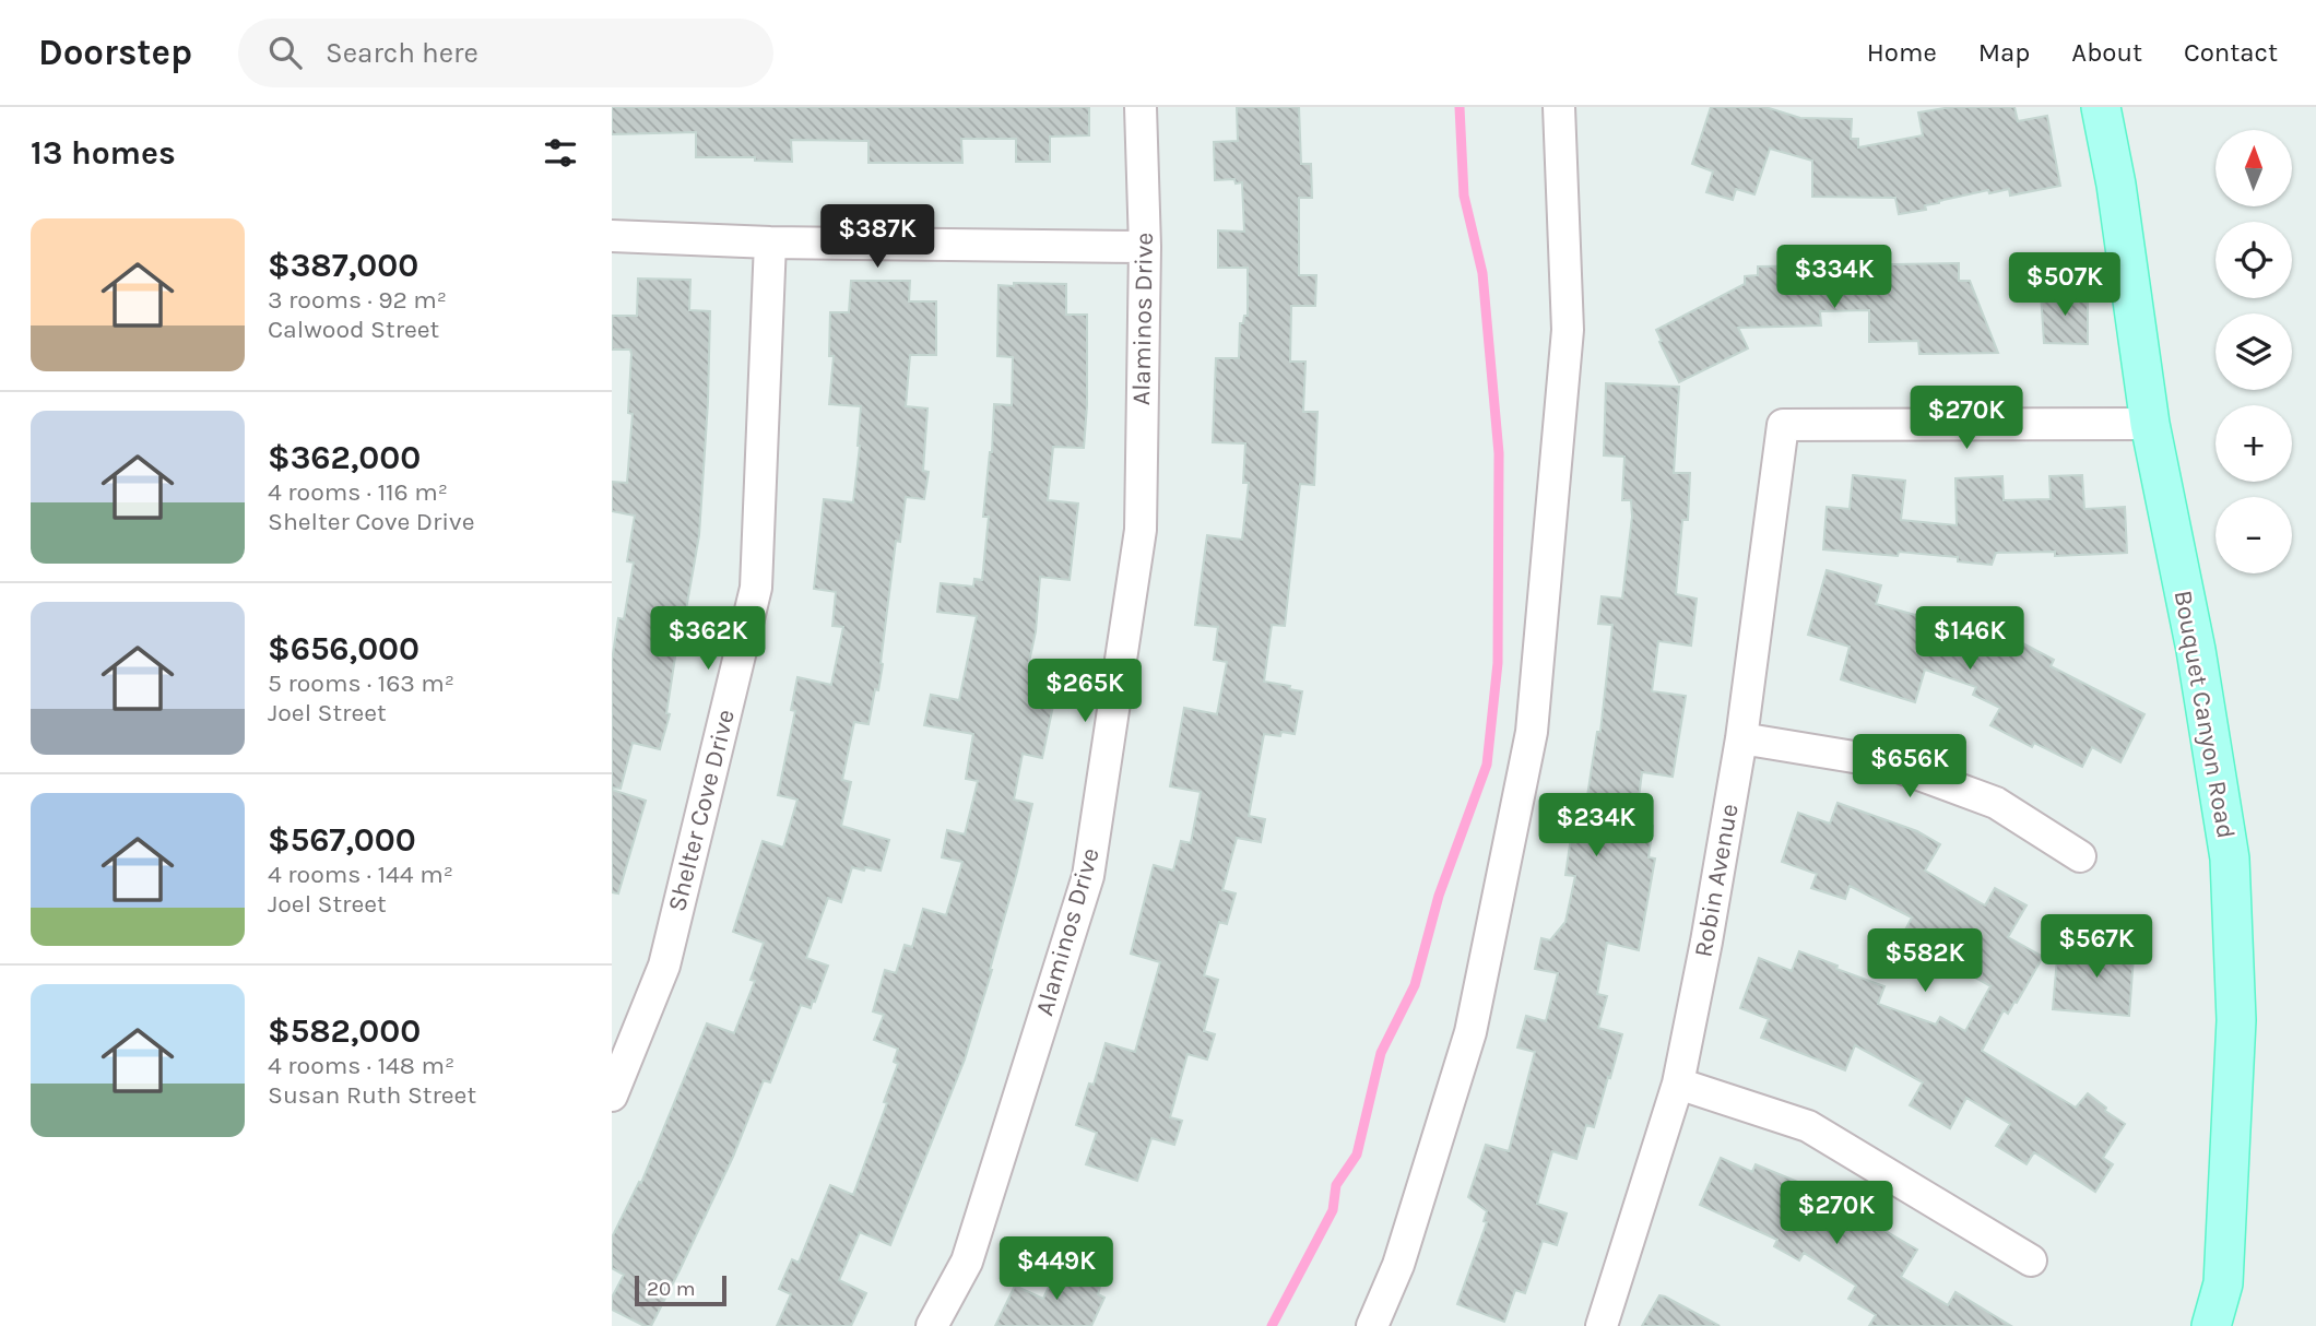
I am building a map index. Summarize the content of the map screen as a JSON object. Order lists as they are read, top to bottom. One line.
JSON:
{"streets":{"main road":["Bouquet Canyon Road"],"street":["Alaminos Drive","Shelter Cove Drive","Robin Avenue"]},"crossings":[["Bouquet Canyon Road","Robin Avenue"]],"scale_bar":"20 m","north":"top","page":{"header":"Doorstep","search":"Search here","nav":["Home","Map","About","Contact"],"heading":"13 homes","map_buttons":["+","−"],"list":[{"name":"$387,000","note":"3 rooms · 92 m² · Calwood Street"},{"name":"$362,000","note":"4 rooms · 116 m² · Shelter Cove Drive"},{"name":"$656,000","note":"5 rooms · 163 m² · Joel Street"},{"name":"$567,000","note":"4 rooms · 144 m² · Joel Street"},{"name":"$582,000","note":"4 rooms · 148 m² · Susan Ruth Street"}],"price":["$387K","$334K","$507K","$270K","$362K","$146K","$265K","$656K","$234K","$567K","$582K","$270K","$449K"],"scale":"20 m"}}
